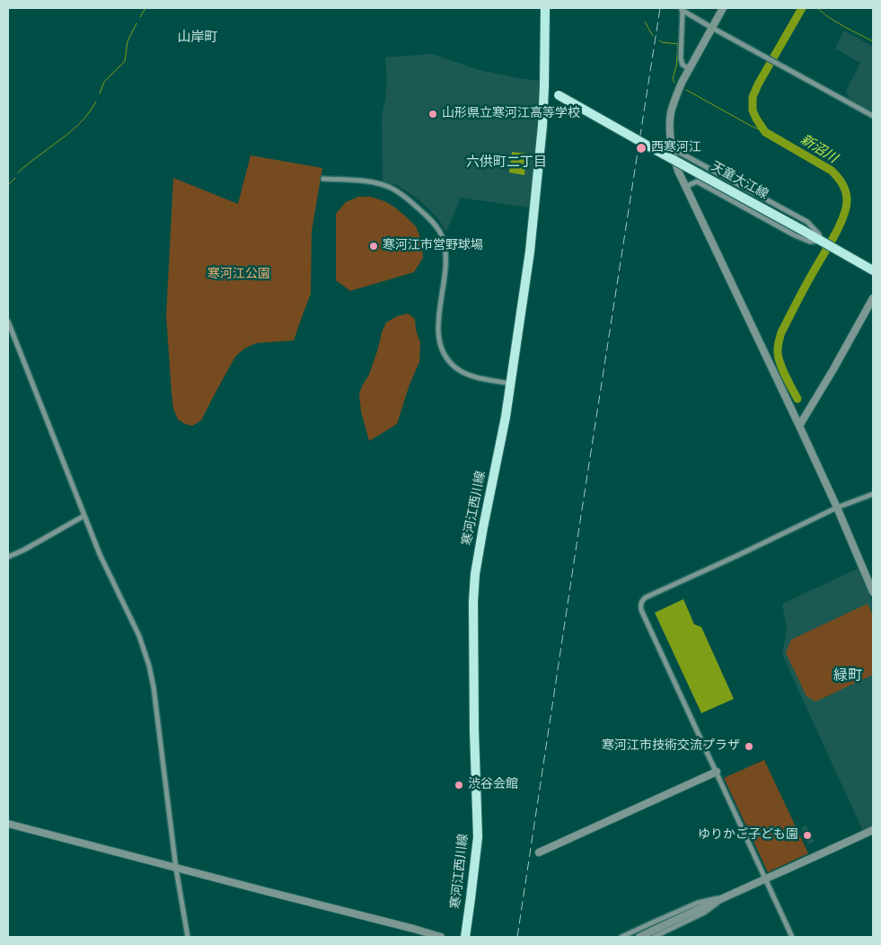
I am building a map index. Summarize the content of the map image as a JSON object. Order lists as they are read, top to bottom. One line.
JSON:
{"streets":{"main road":["天童大江線","寒河江西川線"]},"crossings":[["天童大江線","寒河江西川線"]],"districts":["山岸町","六供町二丁目","緑町"],"water":["新沼川"],"parks":["寒河江公園"],"places":["山形県立寒河江高等学校","西寒河江","寒河江市営野球場","寒河江市技術交流プラザ","渋谷会館","ゆりかご子ども園"]}
